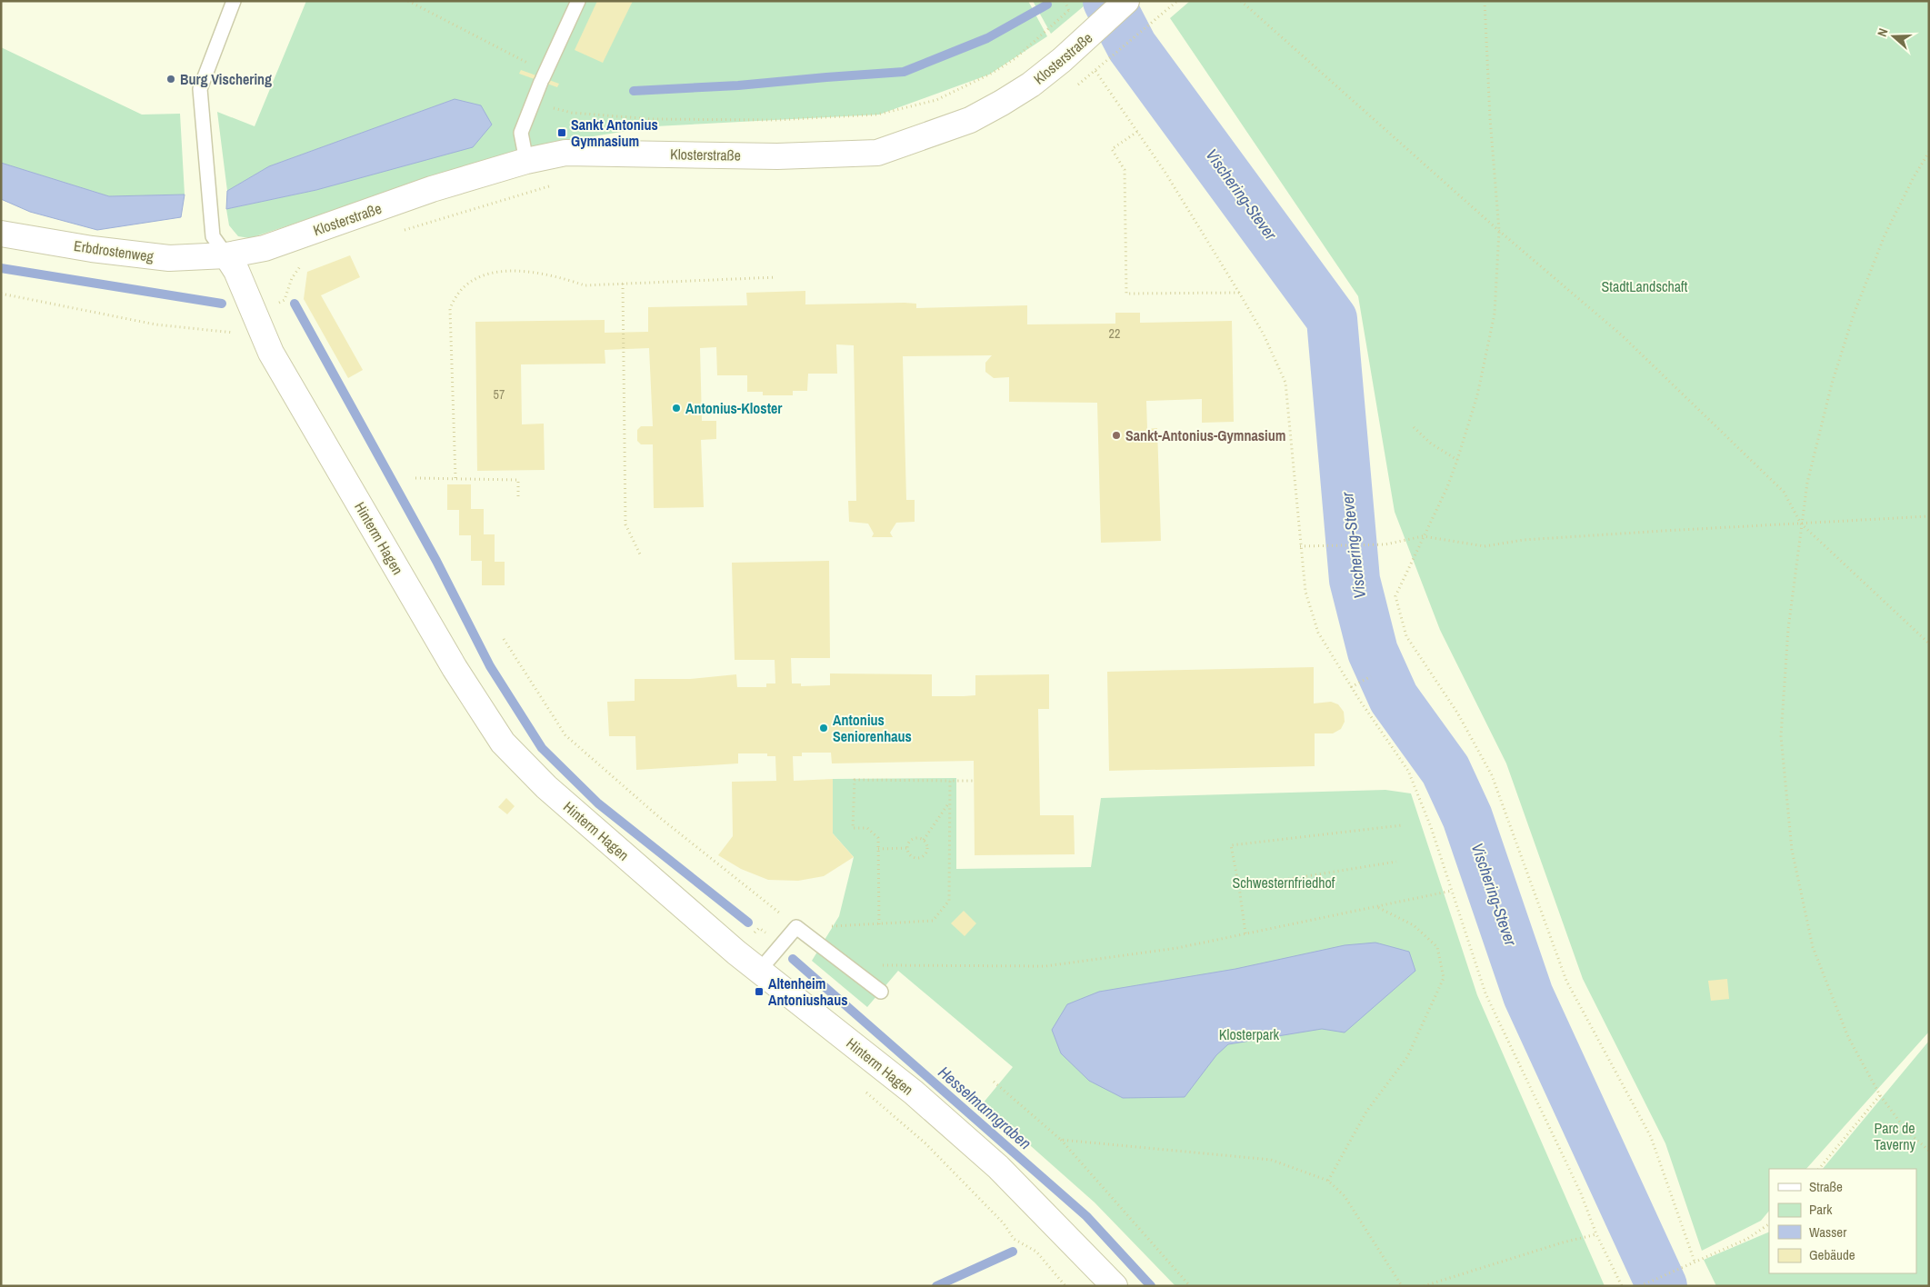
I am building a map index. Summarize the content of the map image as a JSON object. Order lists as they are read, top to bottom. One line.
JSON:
{"streets":{"street":["Klosterstraße","Erbdrostenweg","Hinterm Hagen"]},"crossings":[["Klosterstraße","Erbdrostenweg"],["Klosterstraße","Hinterm Hagen"],["Erbdrostenweg","Hinterm Hagen"]],"water":["Vischering-Stever","Hesselmanngraben"],"parks":["StadtLandschaft","Schwesternfriedhof","Klosterpark","Parc de Taverny"],"places":{"other":["Burg Vischering","Antonius-Kloster","Sankt-Antonius-Gymnasium","Antonius Seniorenhaus"],"transit":["Sankt Antonius Gymnasium","Altenheim Antoniushaus"]},"house_numbers":["22","57"],"legend":["Straße","Park","Wasser","Gebäude"],"north":"left"}
